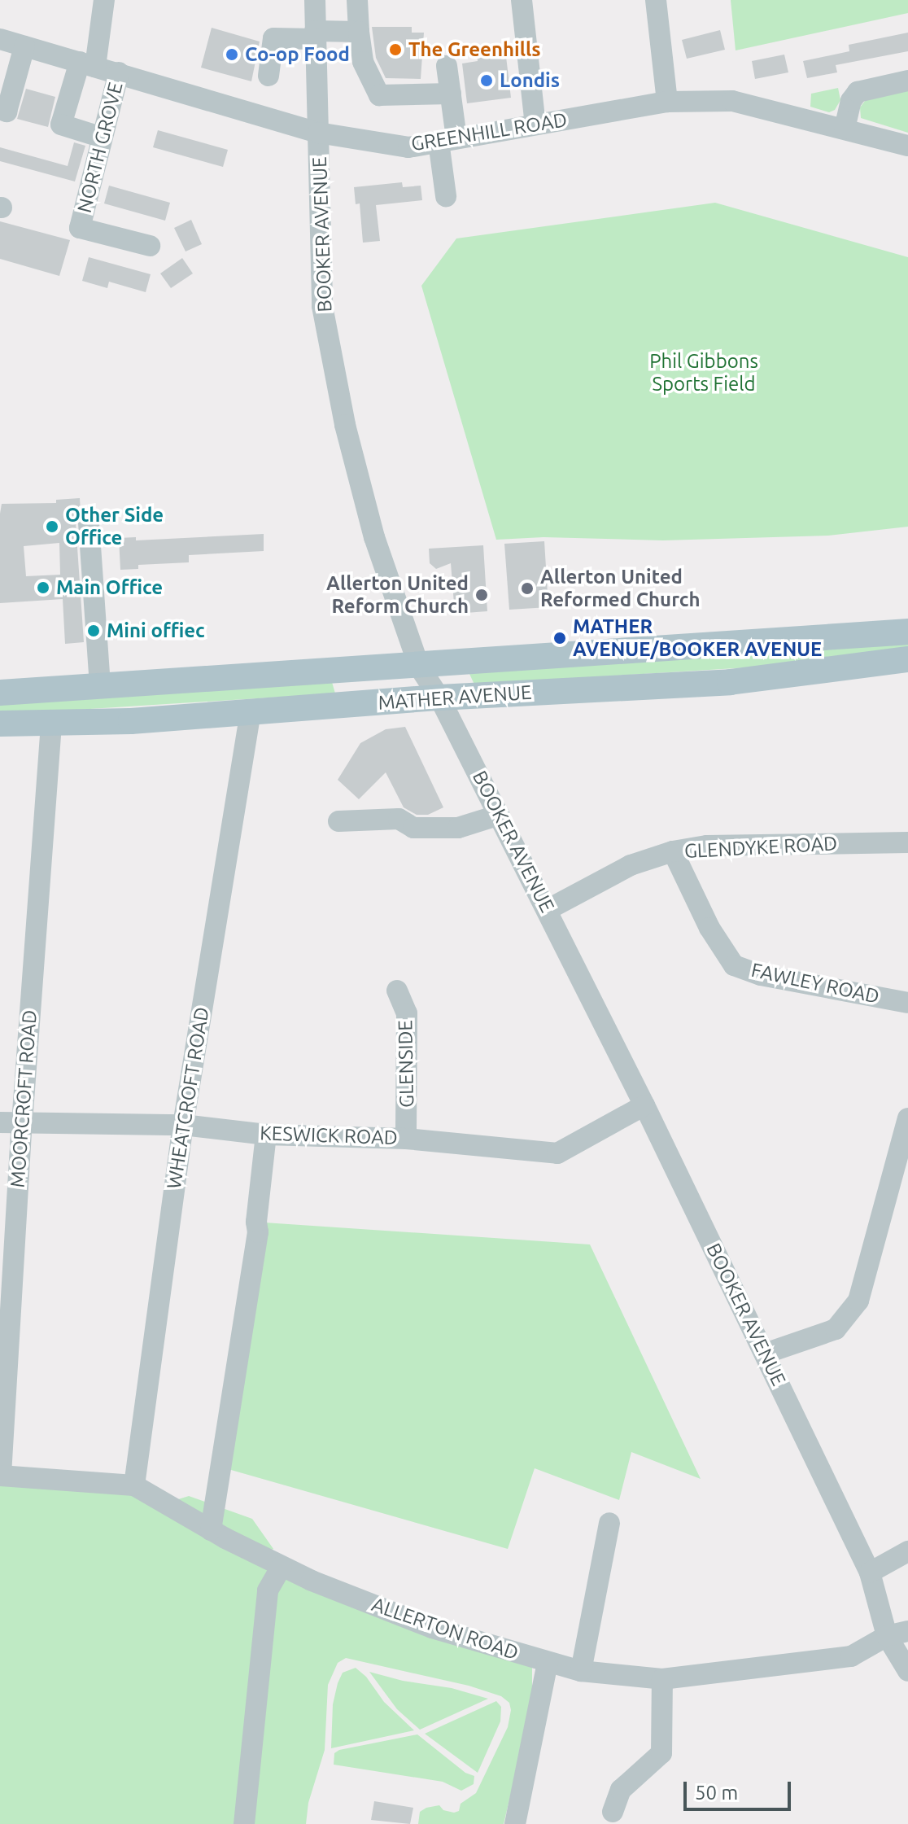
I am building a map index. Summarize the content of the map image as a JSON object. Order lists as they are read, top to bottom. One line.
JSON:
{"streets":{"main road":["MATHER AVENUE"],"street":["GREENHILL ROAD","NORTH GROVE","BOOKER AVENUE","GLENDYKE ROAD","FAWLEY ROAD","GLENSIDE","WHEATCROFT ROAD","MOORCROFT ROAD","KESWICK ROAD","ALLERTON ROAD"]},"crossings":[["GREENHILL ROAD","NORTH GROVE"],["GREENHILL ROAD","BOOKER AVENUE"],["BOOKER AVENUE","MATHER AVENUE"],["BOOKER AVENUE","GLENDYKE ROAD"],["BOOKER AVENUE","KESWICK ROAD"],["BOOKER AVENUE","ALLERTON ROAD"],["MATHER AVENUE","WHEATCROFT ROAD"],["MATHER AVENUE","MOORCROFT ROAD"],["GLENDYKE ROAD","FAWLEY ROAD"],["GLENSIDE","KESWICK ROAD"],["WHEATCROFT ROAD","KESWICK ROAD"],["WHEATCROFT ROAD","ALLERTON ROAD"],["MOORCROFT ROAD","KESWICK ROAD"],["MOORCROFT ROAD","ALLERTON ROAD"]],"parks":["Phil Gibbons Sports Field"],"places":["The Greenhills","Co-op Food","Londis","Other Side Office","Main Office","Allerton United Reformed Church","Allerton United Reform Church","Mini offiec","MATHER AVENUE/BOOKER AVENUE"],"scale_bar":"50 m"}
